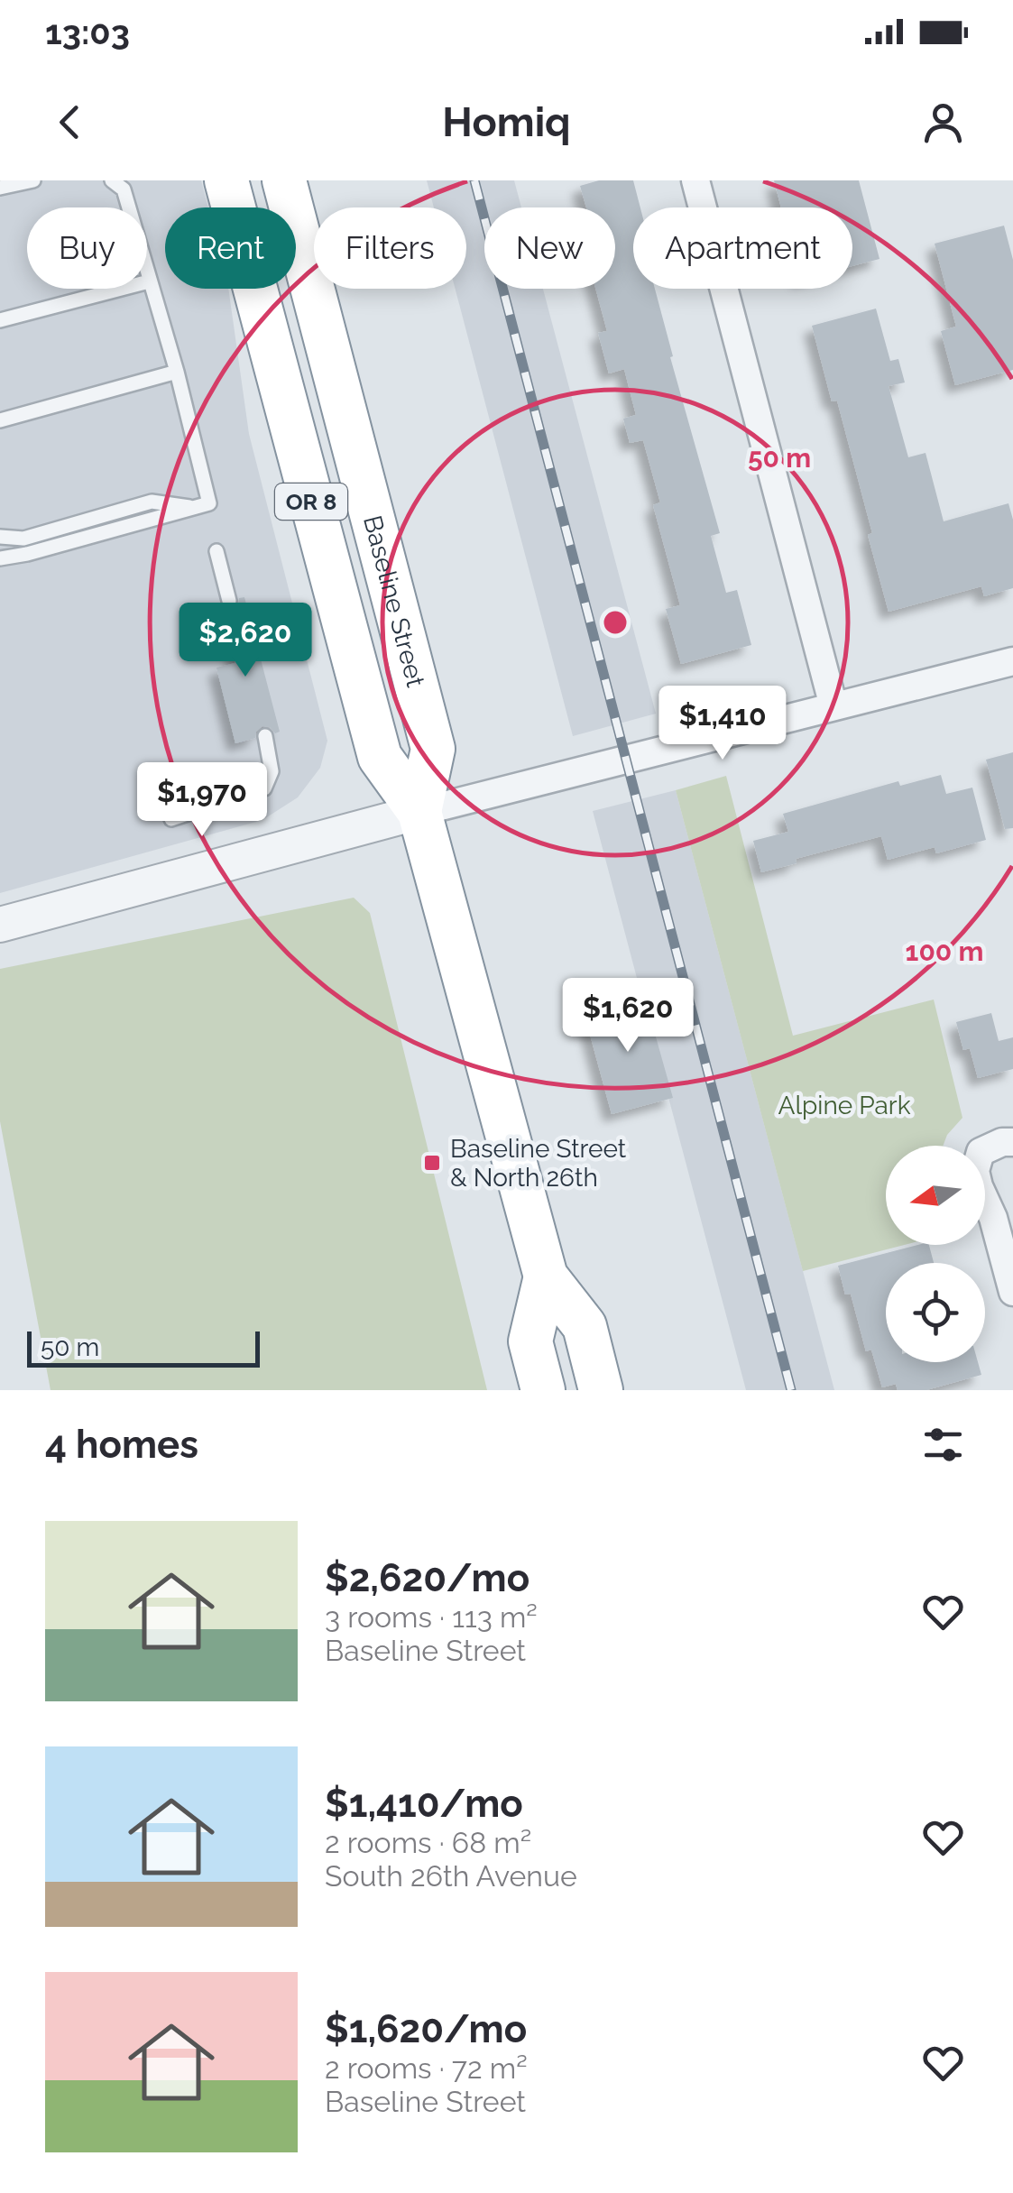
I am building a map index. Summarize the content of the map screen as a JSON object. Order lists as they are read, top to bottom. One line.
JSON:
{"streets":{"highway":["OR 8","Baseline Street"]},"parks":["Alpine Park"],"places":{"transit":["Baseline Street & North 26th"]},"scale_bar":"50 m","north":"left","page":{"status":"13:03","header":"Homiq","chip":["Buy","Rent","Filters","New","Apartment"],"price":["$2,620","$1,410","$1,970","$1,620"],"scale":"50 m","heading":"4 homes","list":[{"name":"$2,620/mo","note":"3 rooms · 113 m² · Baseline Street"},{"name":"$1,410/mo","note":"2 rooms · 68 m² · South 26th Avenue"},{"name":"$1,620/mo","note":"2 rooms · 72 m² · Baseline Street"}]},"rings":["50 m","100 m"]}
